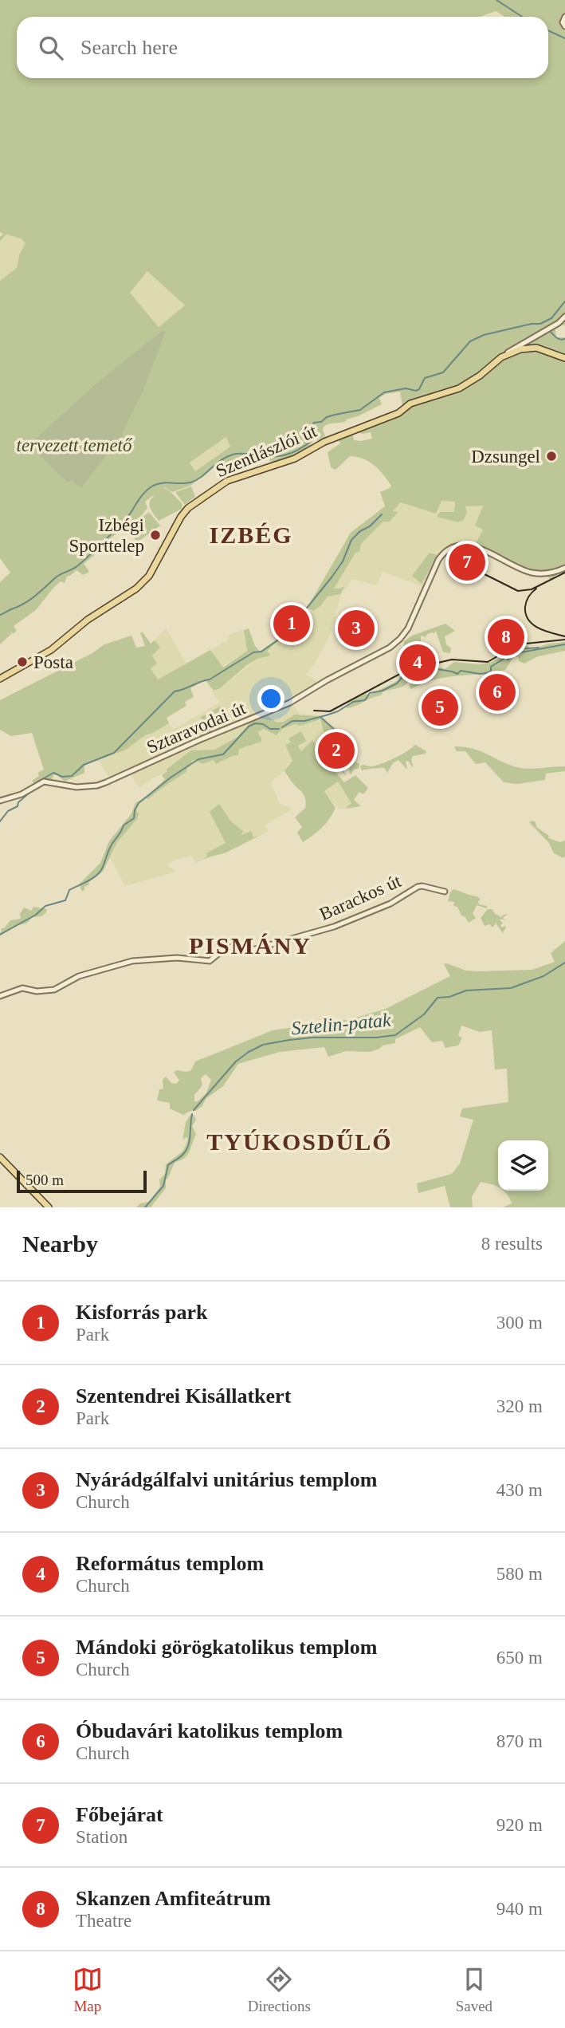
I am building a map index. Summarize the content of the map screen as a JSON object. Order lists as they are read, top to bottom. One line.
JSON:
{"streets":{"main road":["Szentlászlói út"],"street":["Sztaravodai út","Barackos út"]},"districts":["IZBÉG","PISMÁNY","TYÚKOSDŰLŐ"],"water":["Sztelin-patak"],"parks":["tervezett temető"],"places":["Dzsungel","Izbégi Sporttelep","Posta"],"scale_bar":"500 m","page":{"search":"Search here","pins":["7","1","3","8","4","6","5","2"],"scale":"500 m","heading":["Nearby","8 results"],"list":[{"mark":"1","name":"Kisforrás park","note":"Park","value":"300 m"},{"mark":"2","name":"Szentendrei Kisállatkert","note":"Park","value":"320 m"},{"mark":"3","name":"Nyárádgálfalvi unitárius templom","note":"Church","value":"430 m"},{"mark":"4","name":"Református templom","note":"Church","value":"580 m"},{"mark":"5","name":"Mándoki görögkatolikus templom","note":"Church","value":"650 m"},{"mark":"6","name":"Óbudavári katolikus templom","note":"Church","value":"870 m"},{"mark":"7","name":"Főbejárat","note":"Station","value":"920 m"},{"mark":"8","name":"Skanzen Amfiteátrum","note":"Theatre","value":"940 m"}],"nav":["Map","Directions","Saved"]}}
